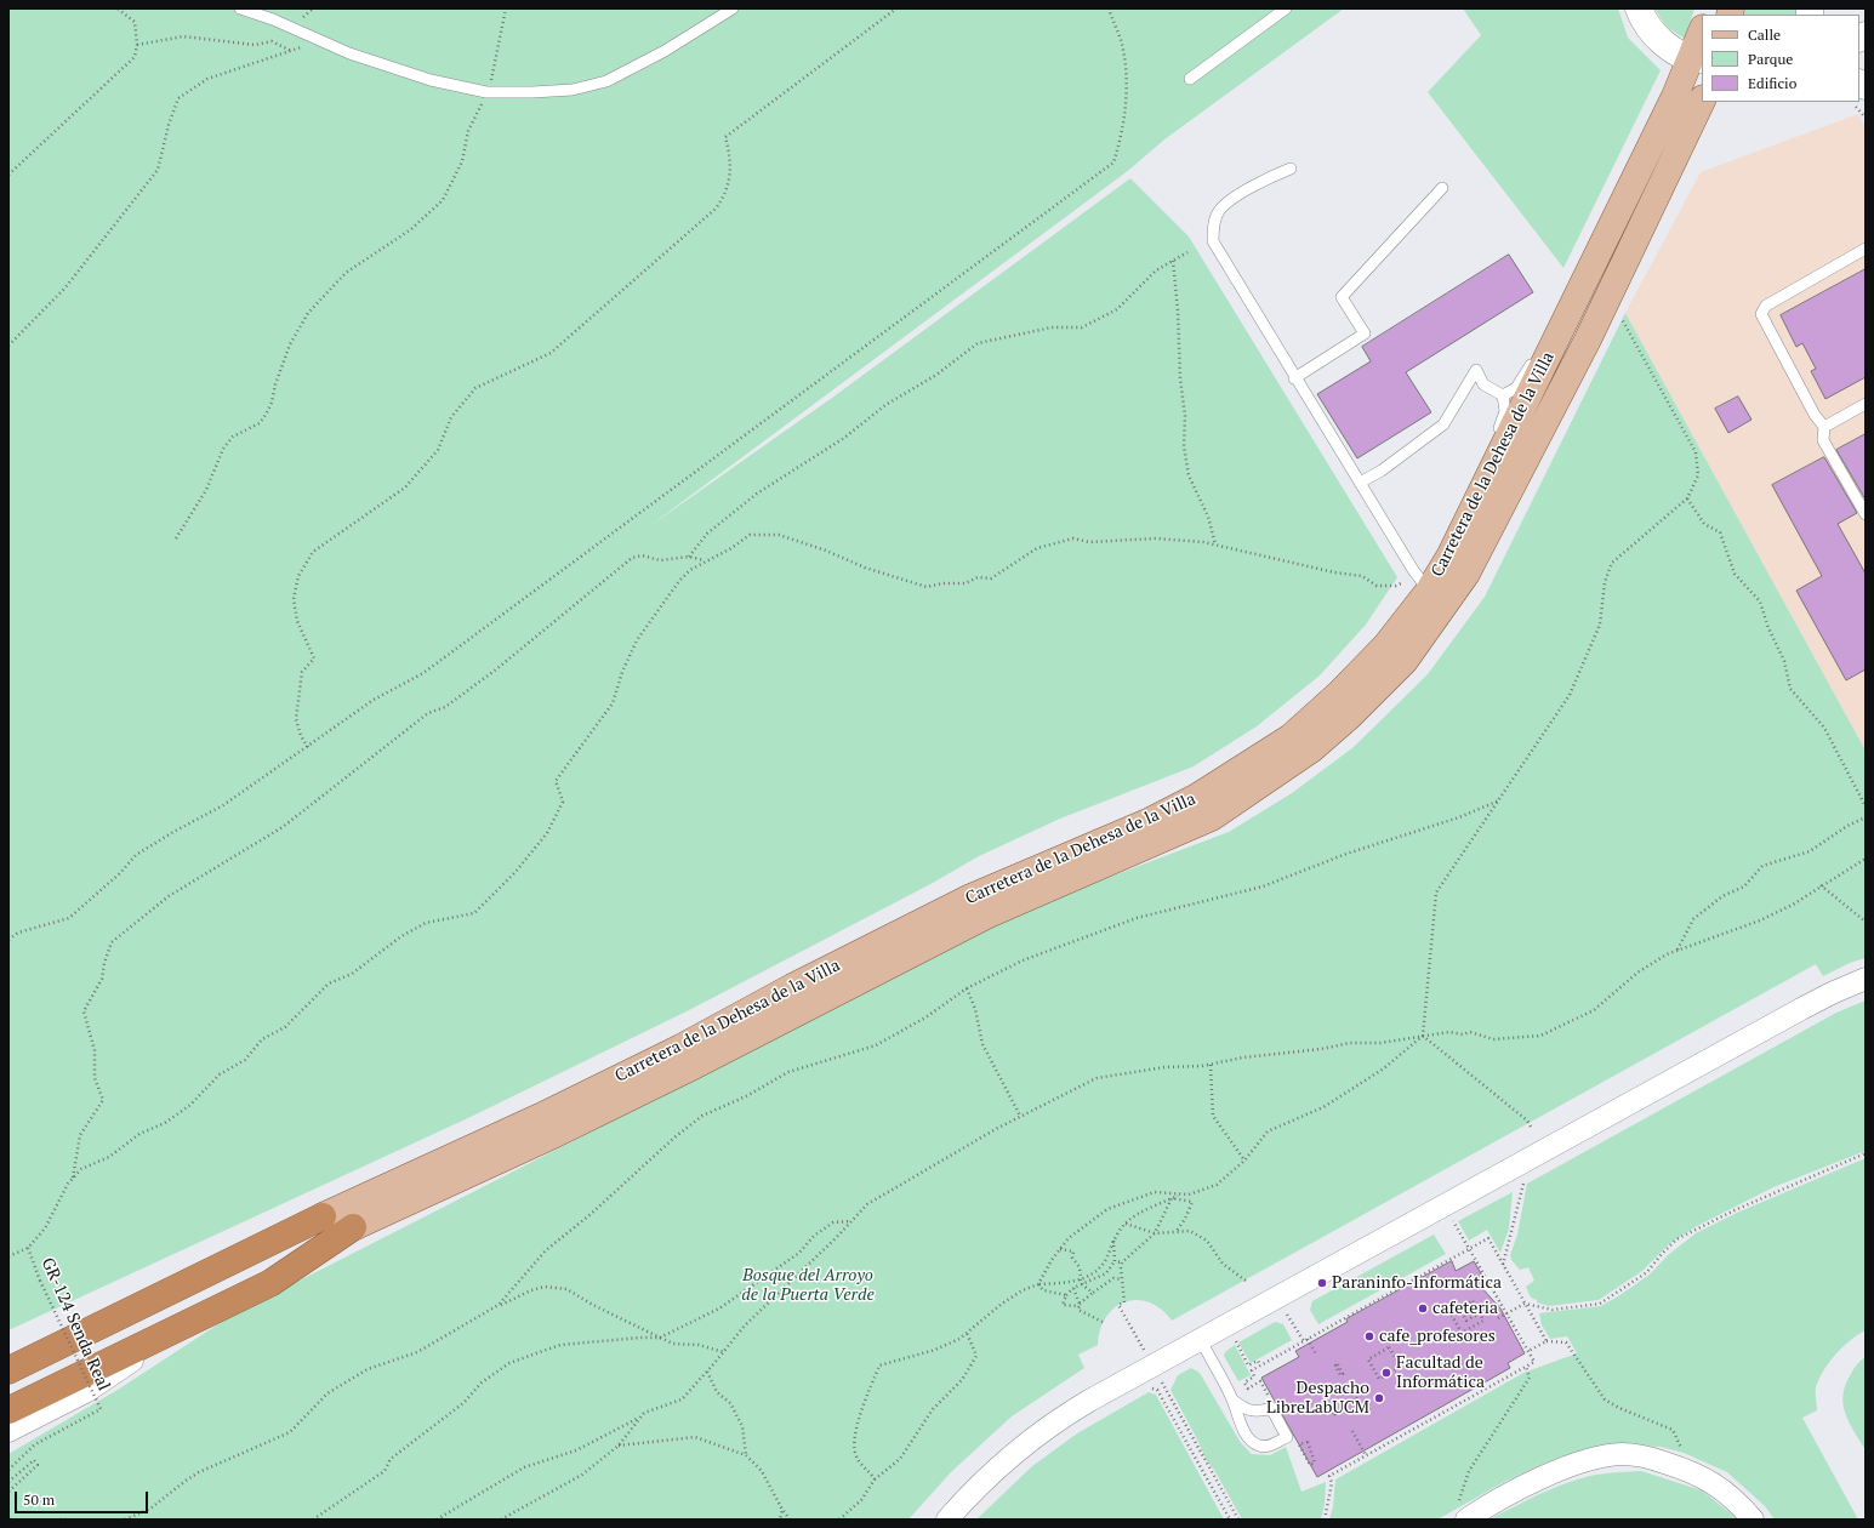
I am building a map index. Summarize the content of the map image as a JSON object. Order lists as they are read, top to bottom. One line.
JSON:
{"streets":{"main road":["Carretera de la Dehesa de la Villa"],"path":["GR-124 Senda Real"]},"parks":["Bosque del Arroyo de la Puerta Verde"],"places":["Paraninfo-Informática","cafeteria","cafe_profesores","Facultad de Informática","Despacho LibreLabUCM"],"legend":["Calle","Parque","Edificio"],"scale_bar":"50 m"}
